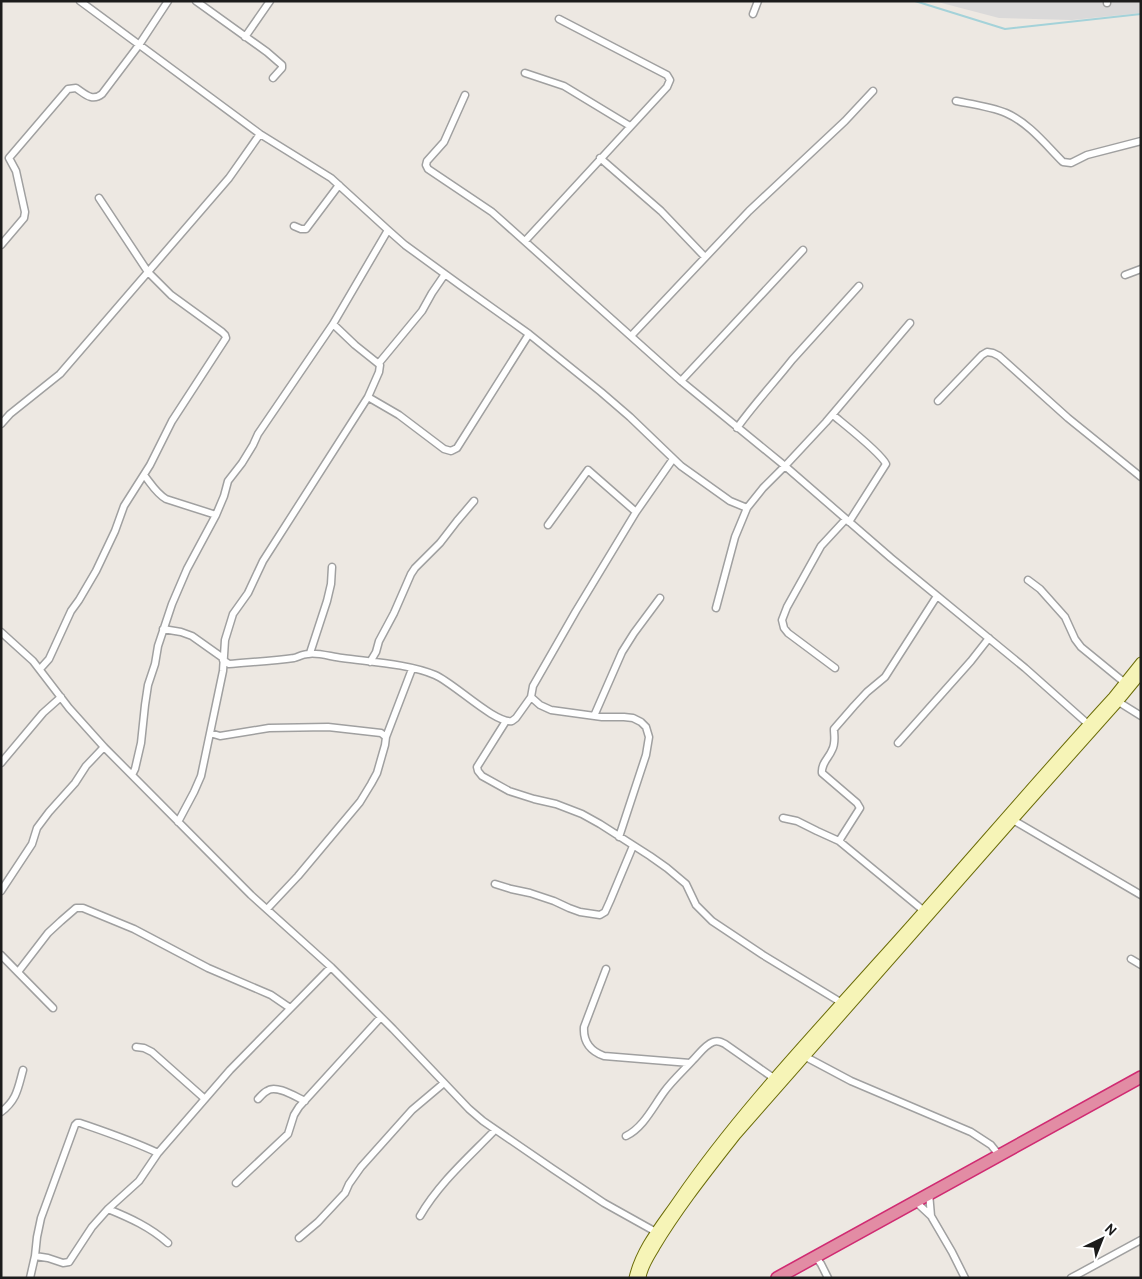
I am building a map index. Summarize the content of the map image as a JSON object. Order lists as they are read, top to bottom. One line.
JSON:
{"north":"top right"}
